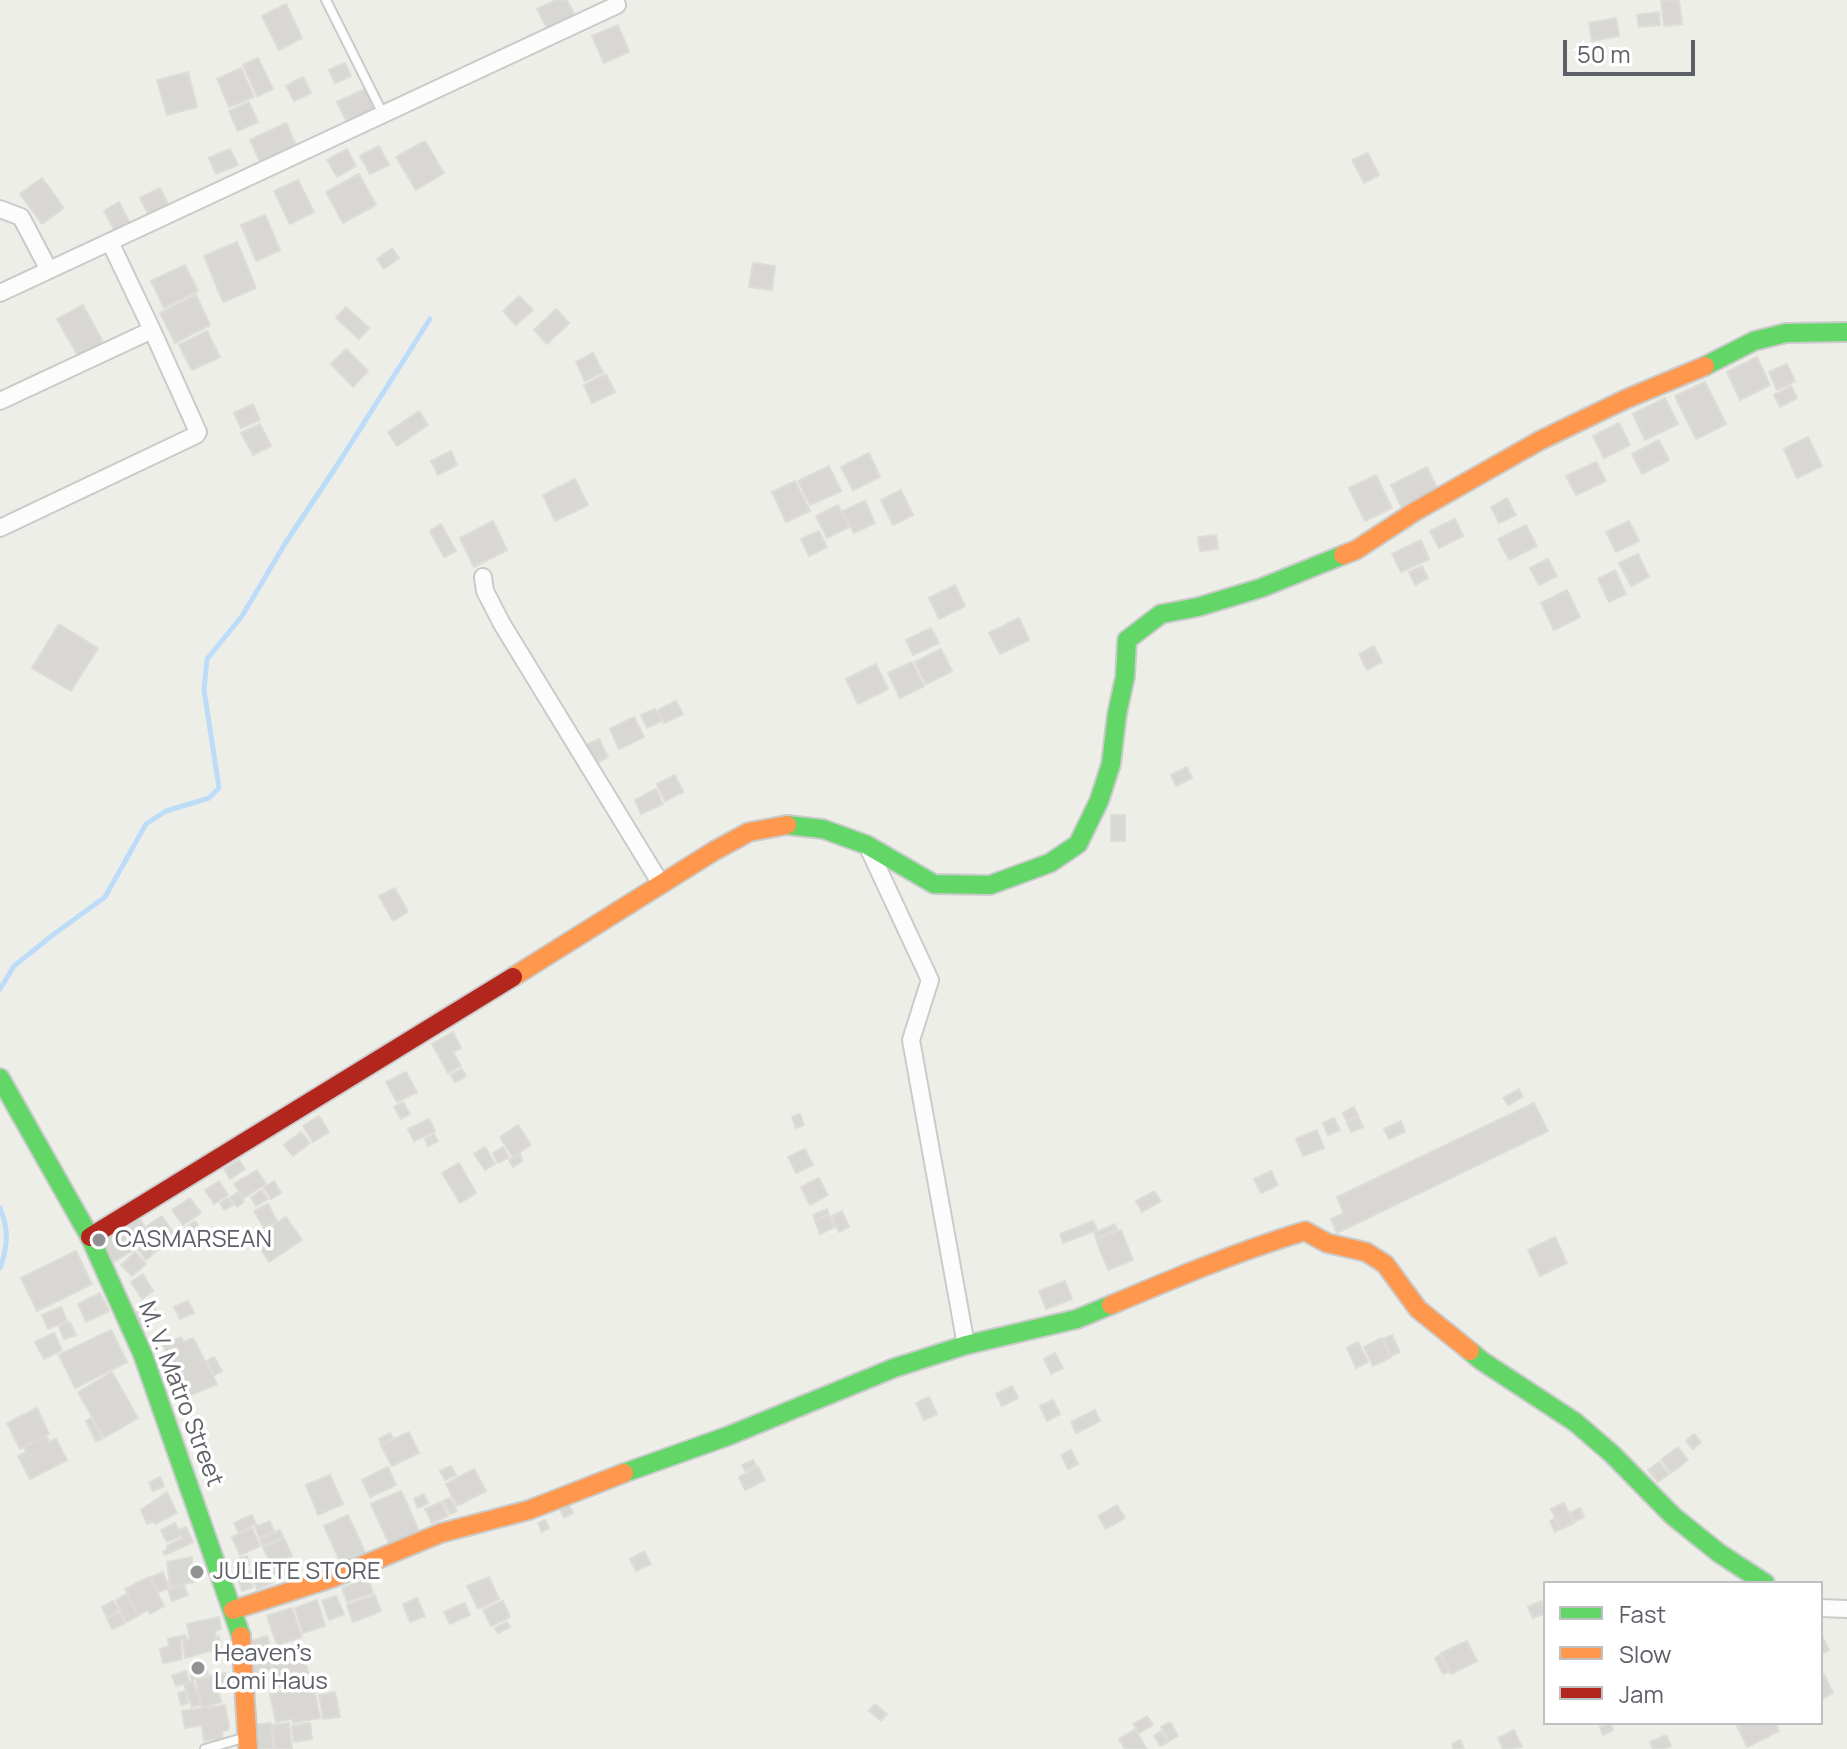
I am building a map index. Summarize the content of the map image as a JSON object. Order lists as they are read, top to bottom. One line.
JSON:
{"streets":{"street":["M. V. Matro Street"]},"places":["CASMARSEAN","JULIETE STORE","Heaven’s Lomi Haus"],"legend":["Fast","Slow","Jam"],"scale_bar":"50 m"}
